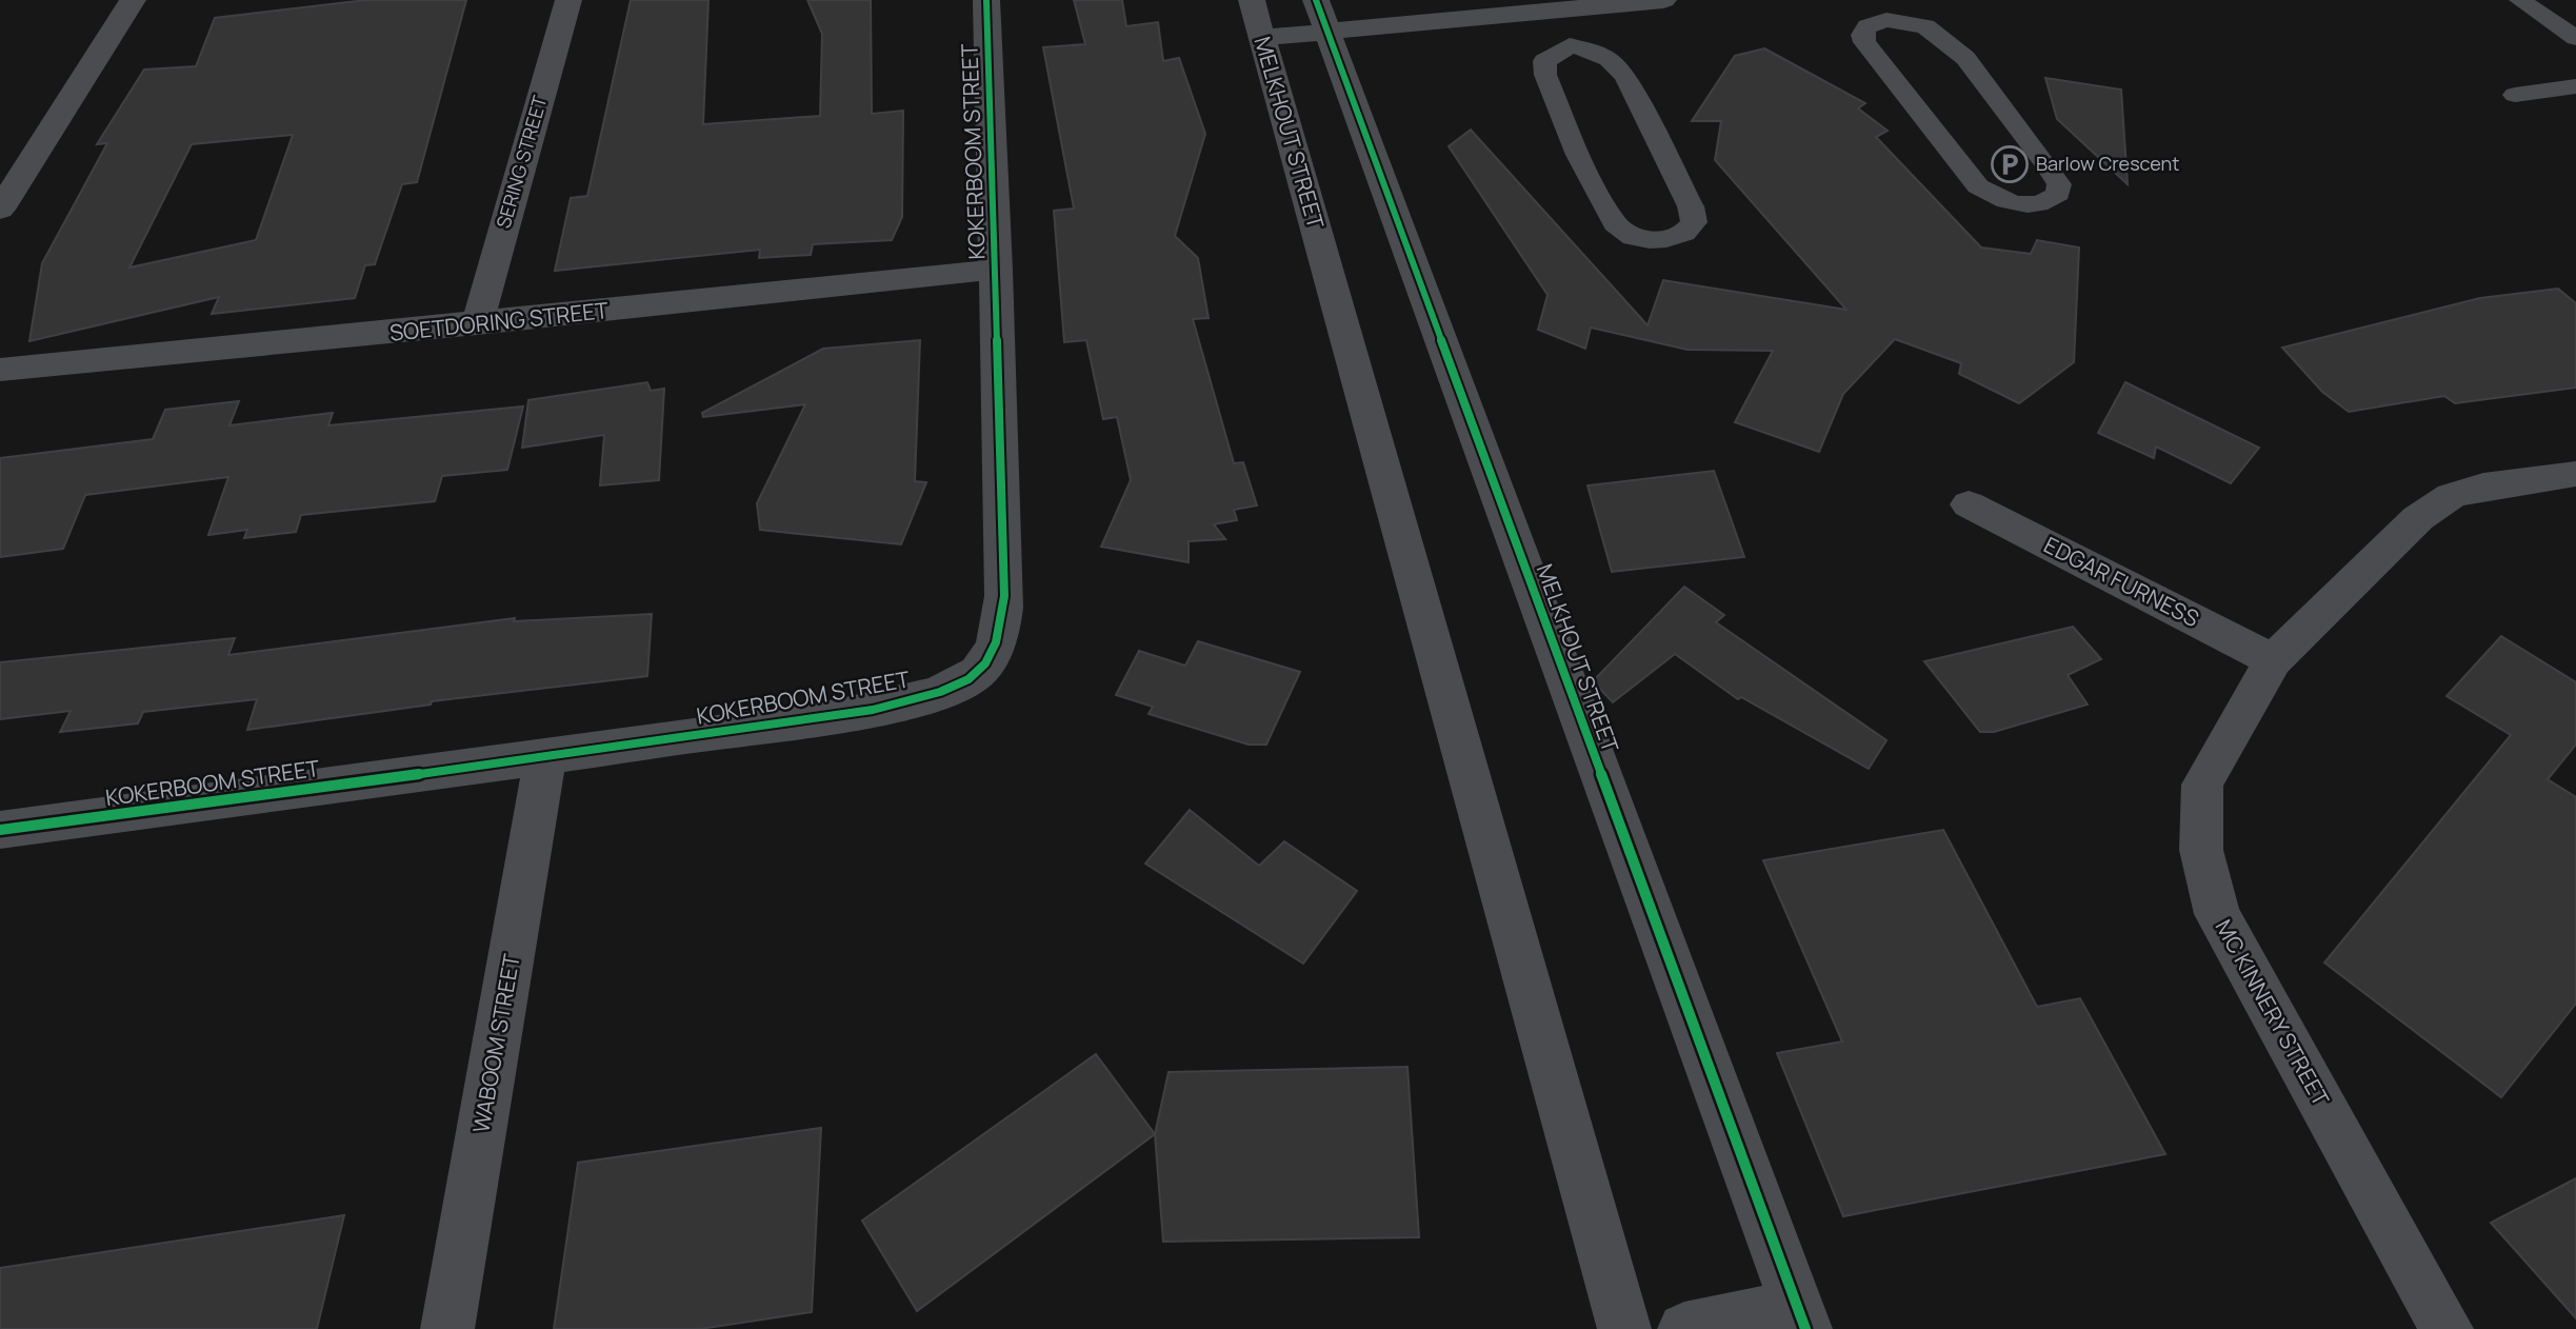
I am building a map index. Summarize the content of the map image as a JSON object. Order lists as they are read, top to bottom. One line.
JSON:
{"streets":{"street":["MELKHOUT STREET","KOKERBOOM STREET","SERING STREET","SOETDORING STREET","EDGAR FURNESS","MC KINNERY STREET","WABOOM STREET"]},"crossings":[["KOKERBOOM STREET","SOETDORING STREET"],["KOKERBOOM STREET","WABOOM STREET"],["SERING STREET","SOETDORING STREET"],["EDGAR FURNESS","MC KINNERY STREET"]],"places":{"parking":["Barlow Crescent"]}}
